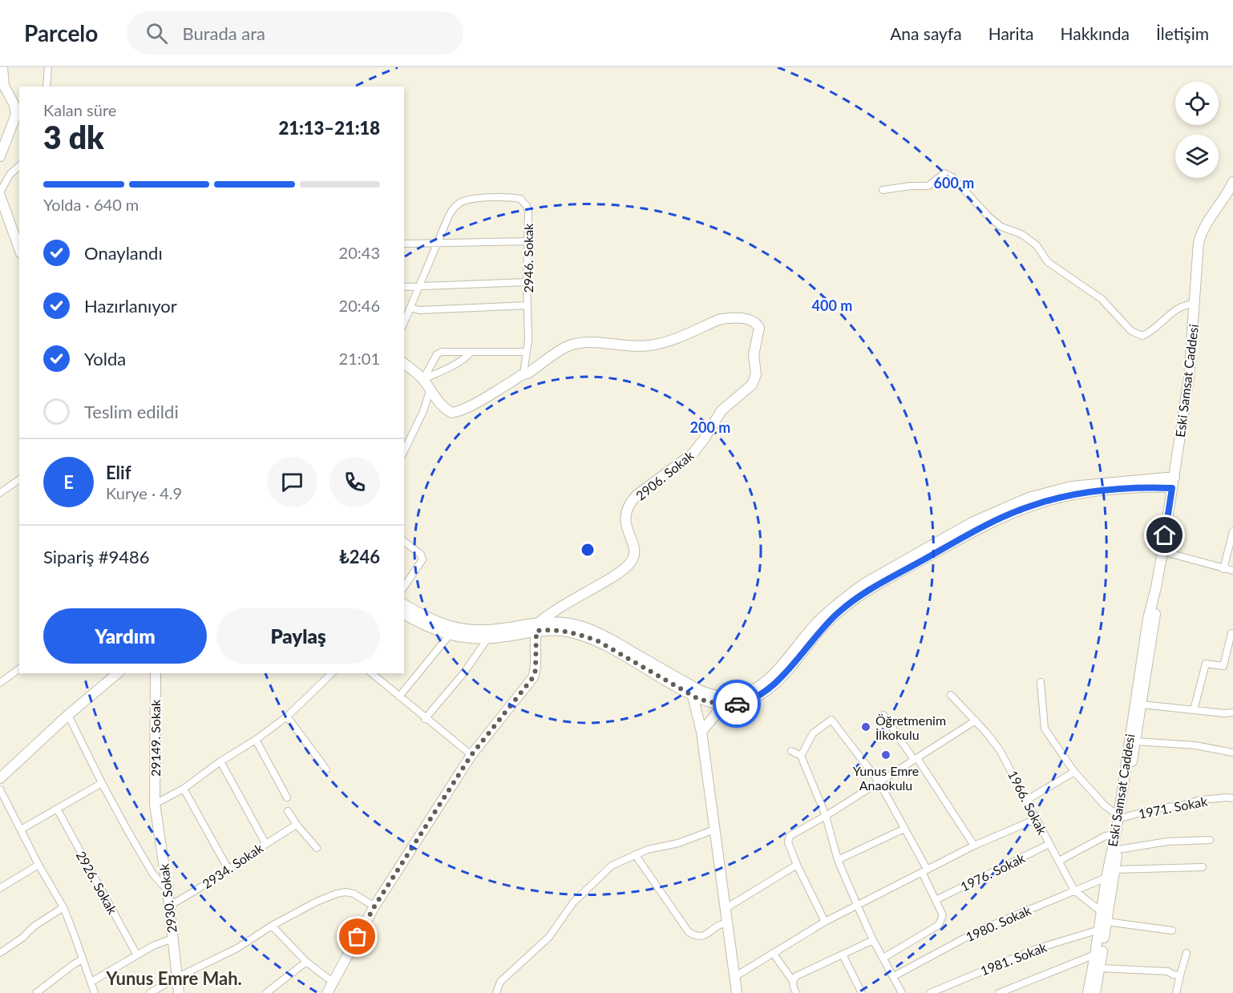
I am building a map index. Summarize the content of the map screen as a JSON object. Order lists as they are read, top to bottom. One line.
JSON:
{"streets":{"street":["2946. Sokak","Eski Samsat Caddesi","2906. Sokak","29149. Sokak","1966. Sokak","1971. Sokak","2934. Sokak","1976. Sokak","2926. Sokak","2930. Sokak","1980. Sokak","1981. Sokak"]},"crossings":[["2946. Sokak","2906. Sokak"],["Eski Samsat Caddesi","1966. Sokak"],["Eski Samsat Caddesi","1971. Sokak"],["Eski Samsat Caddesi","1980. Sokak"],["Eski Samsat Caddesi","1981. Sokak"],["29149. Sokak","2930. Sokak"],["1966. Sokak","1976. Sokak"],["1966. Sokak","1980. Sokak"],["2934. Sokak","2930. Sokak"]],"districts":["Yunus Emre Mah."],"places":["Öğretmenim İlkokulu","Yunus Emre Anaokulu"],"page":{"header":"Parcelo","search":"Burada ara","nav":["Ana sayfa","Harita","Hakkında","İletişim"],"heading":["3 dk","Kalan süre","21:13–21:18"],"panel":["Elif","Kurye · 4.9","Sipariş #9486","₺246"],"bar":"Yolda · 640 m","list":[["Onaylandı","20:43"],["Hazırlanıyor","20:46"],["Yolda","21:01"],"Teslim edildi"],"round":"E","buttons":["Yardım","Paylaş"]},"rings":["600 m","400 m","200 m"]}
